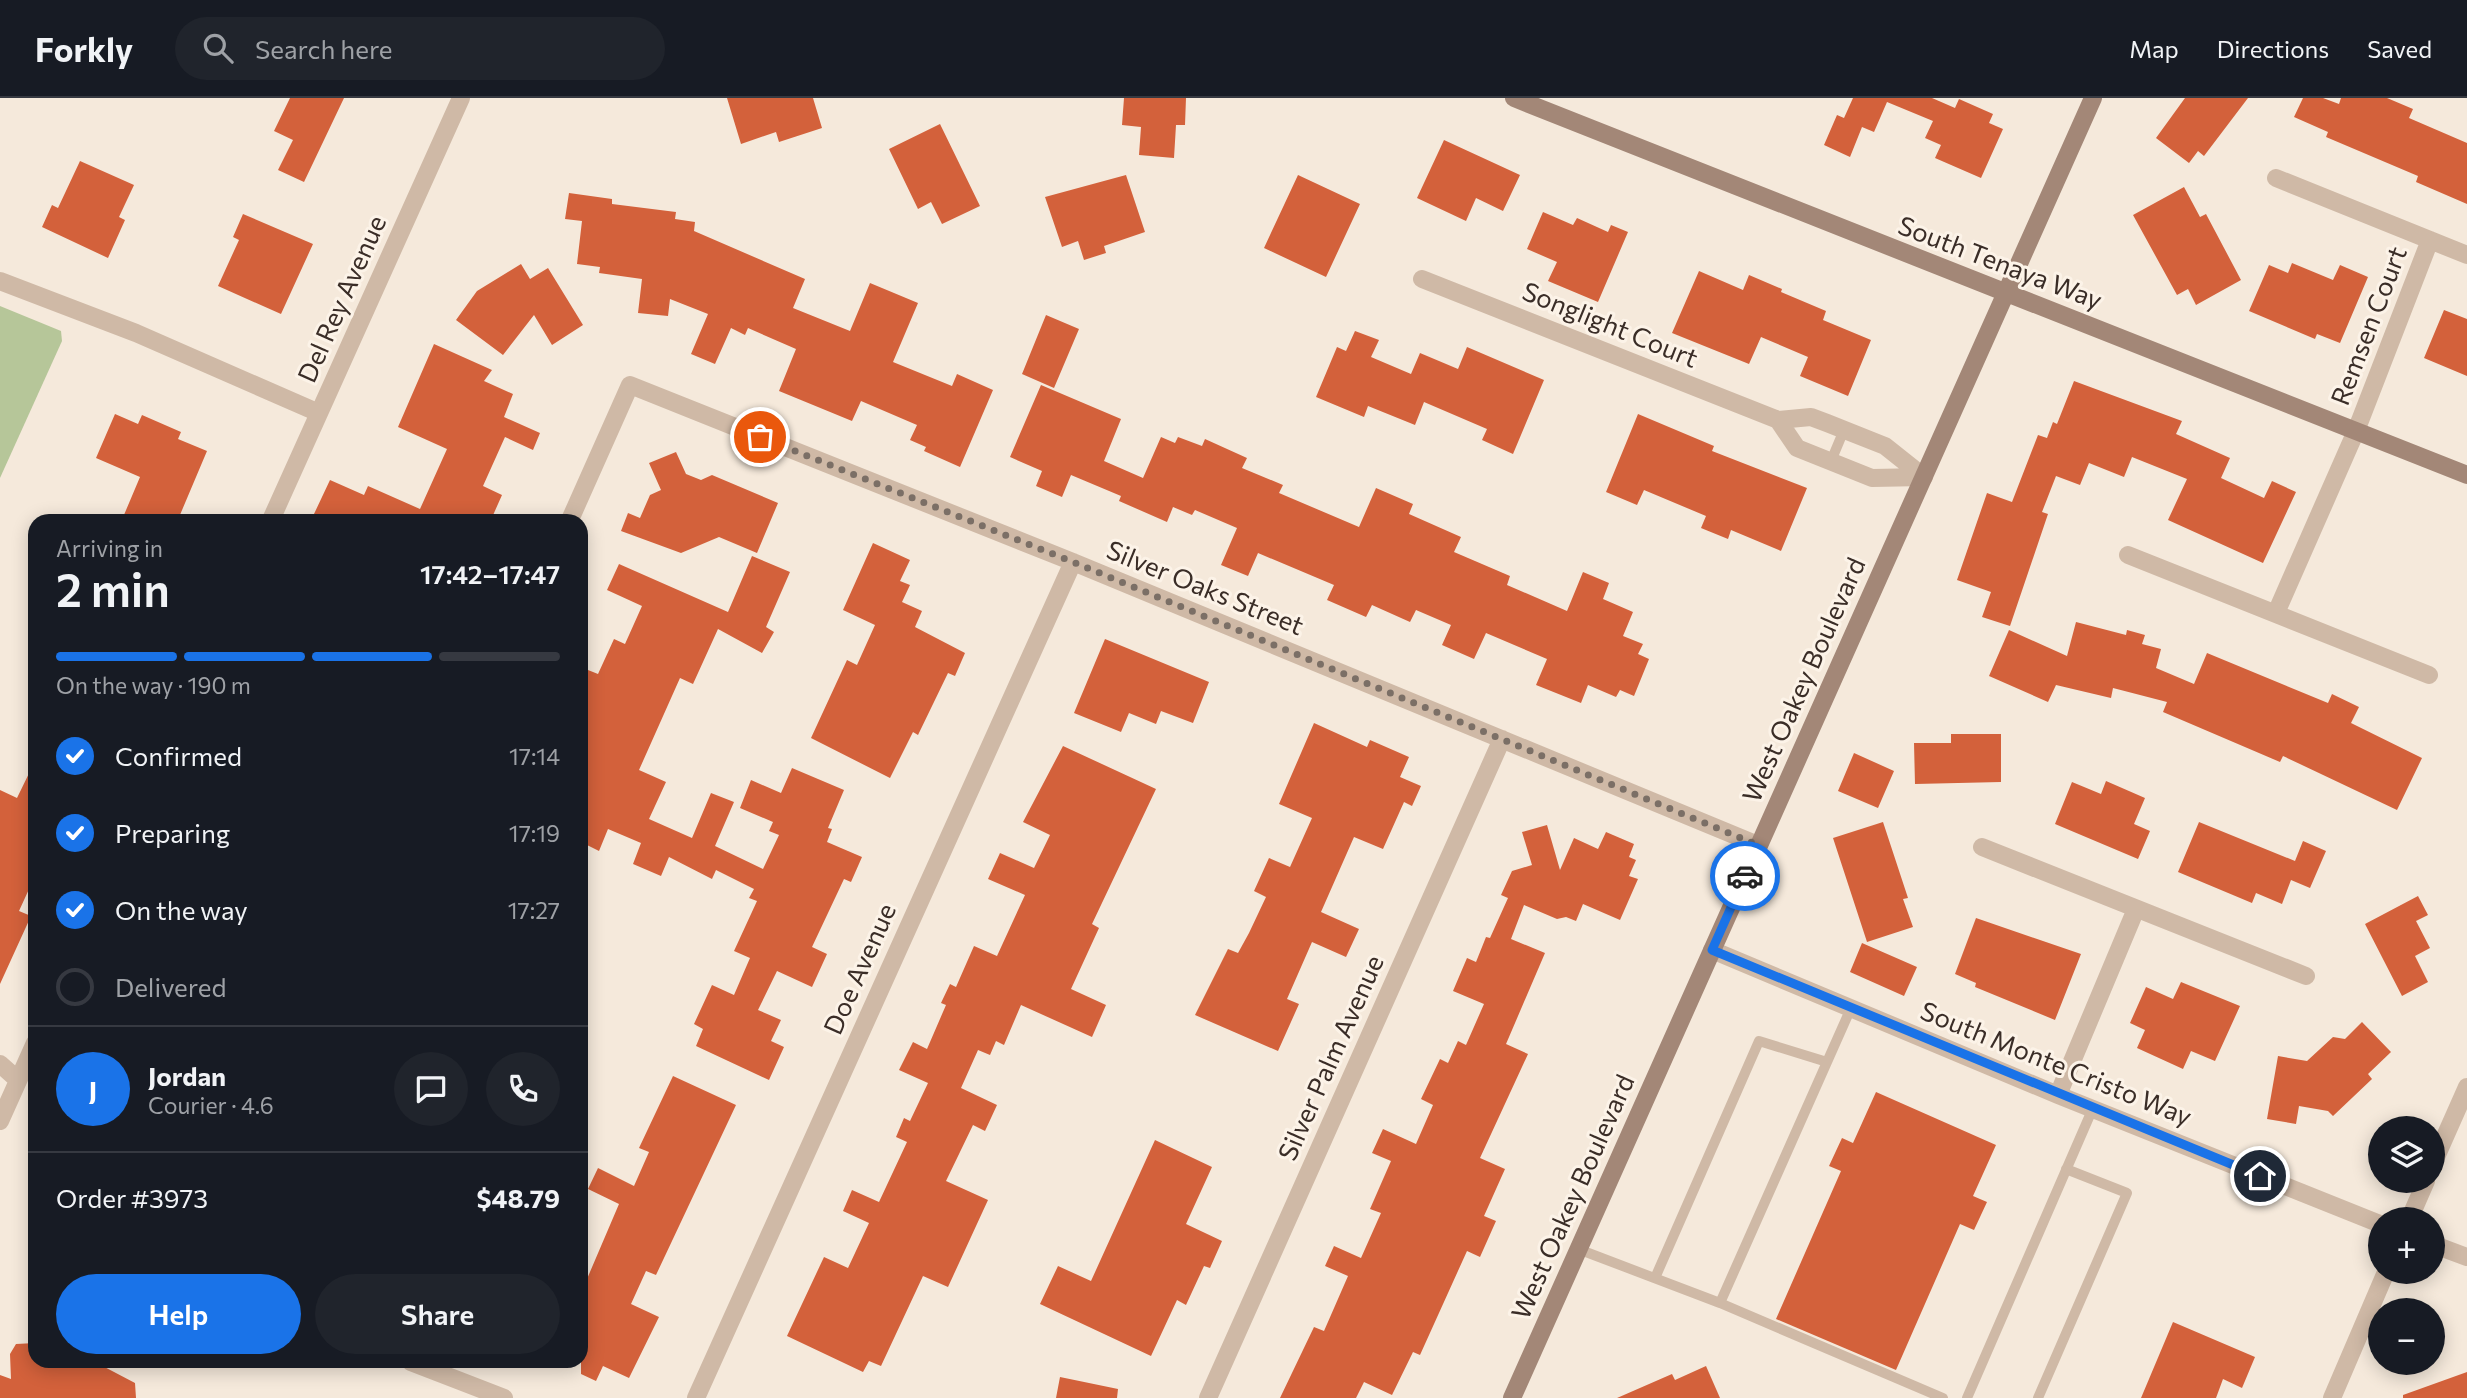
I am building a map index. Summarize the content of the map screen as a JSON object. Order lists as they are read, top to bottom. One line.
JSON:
{"streets":{"main road":["South Tenaya Way","West Oakey Boulevard"],"street":["Del Rey Avenue","Songlight Court","Remsen Court","Silver Oaks Street","Doe Avenue","Silver Palm Avenue","South Monte Cristo Way"]},"crossings":[["South Tenaya Way","Remsen Court"],["South Tenaya Way","West Oakey Boulevard"],["Songlight Court","West Oakey Boulevard"],["Silver Oaks Street","West Oakey Boulevard"],["Silver Oaks Street","Doe Avenue"],["Silver Oaks Street","Silver Palm Avenue"],["West Oakey Boulevard","South Monte Cristo Way"]],"page":{"header":"Forkly","search":"Search here","nav":["Map","Directions","Saved"],"heading":["2 min","Arriving in","17:42–17:47"],"panel":["Jordan","Courier · 4.6","Order #3973","$48.79"],"bar":"On the way · 190 m","list":[["Confirmed","17:14"],["Preparing","17:19"],["On the way","17:27"],"Delivered"],"round":"J","map_buttons":["+","−"],"buttons":["Help","Share"]}}
